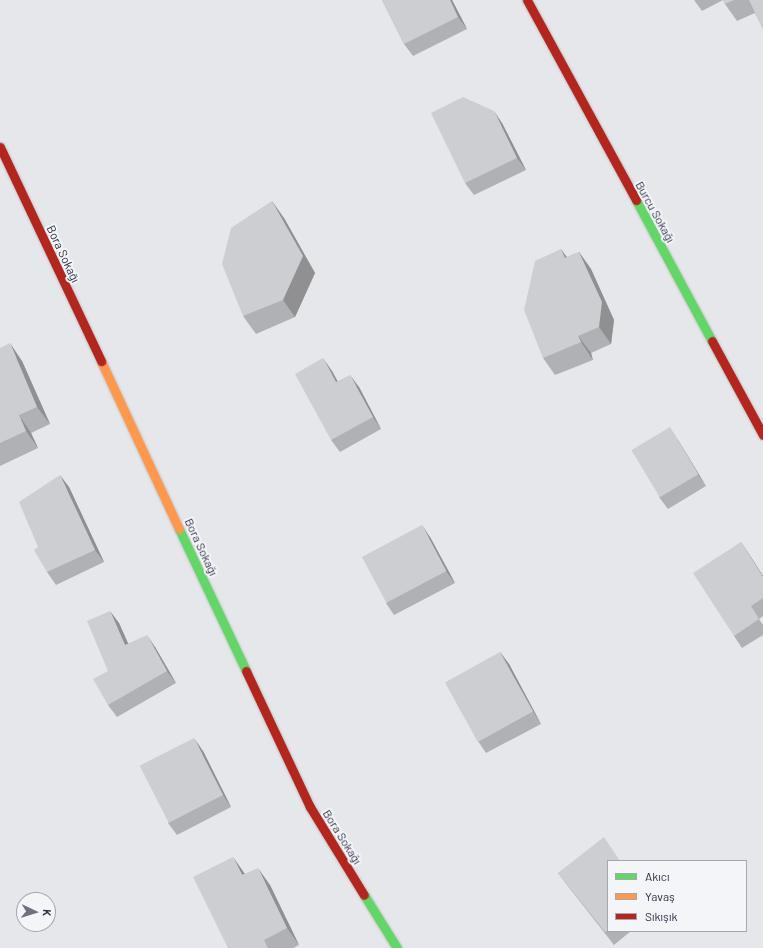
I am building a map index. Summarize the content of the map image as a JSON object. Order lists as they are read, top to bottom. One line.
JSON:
{"streets":{"street":["Burcu Sokağı","Bora Sokağı"]},"legend":["Akıcı","Yavaş","Sıkışık"],"north":"right"}
